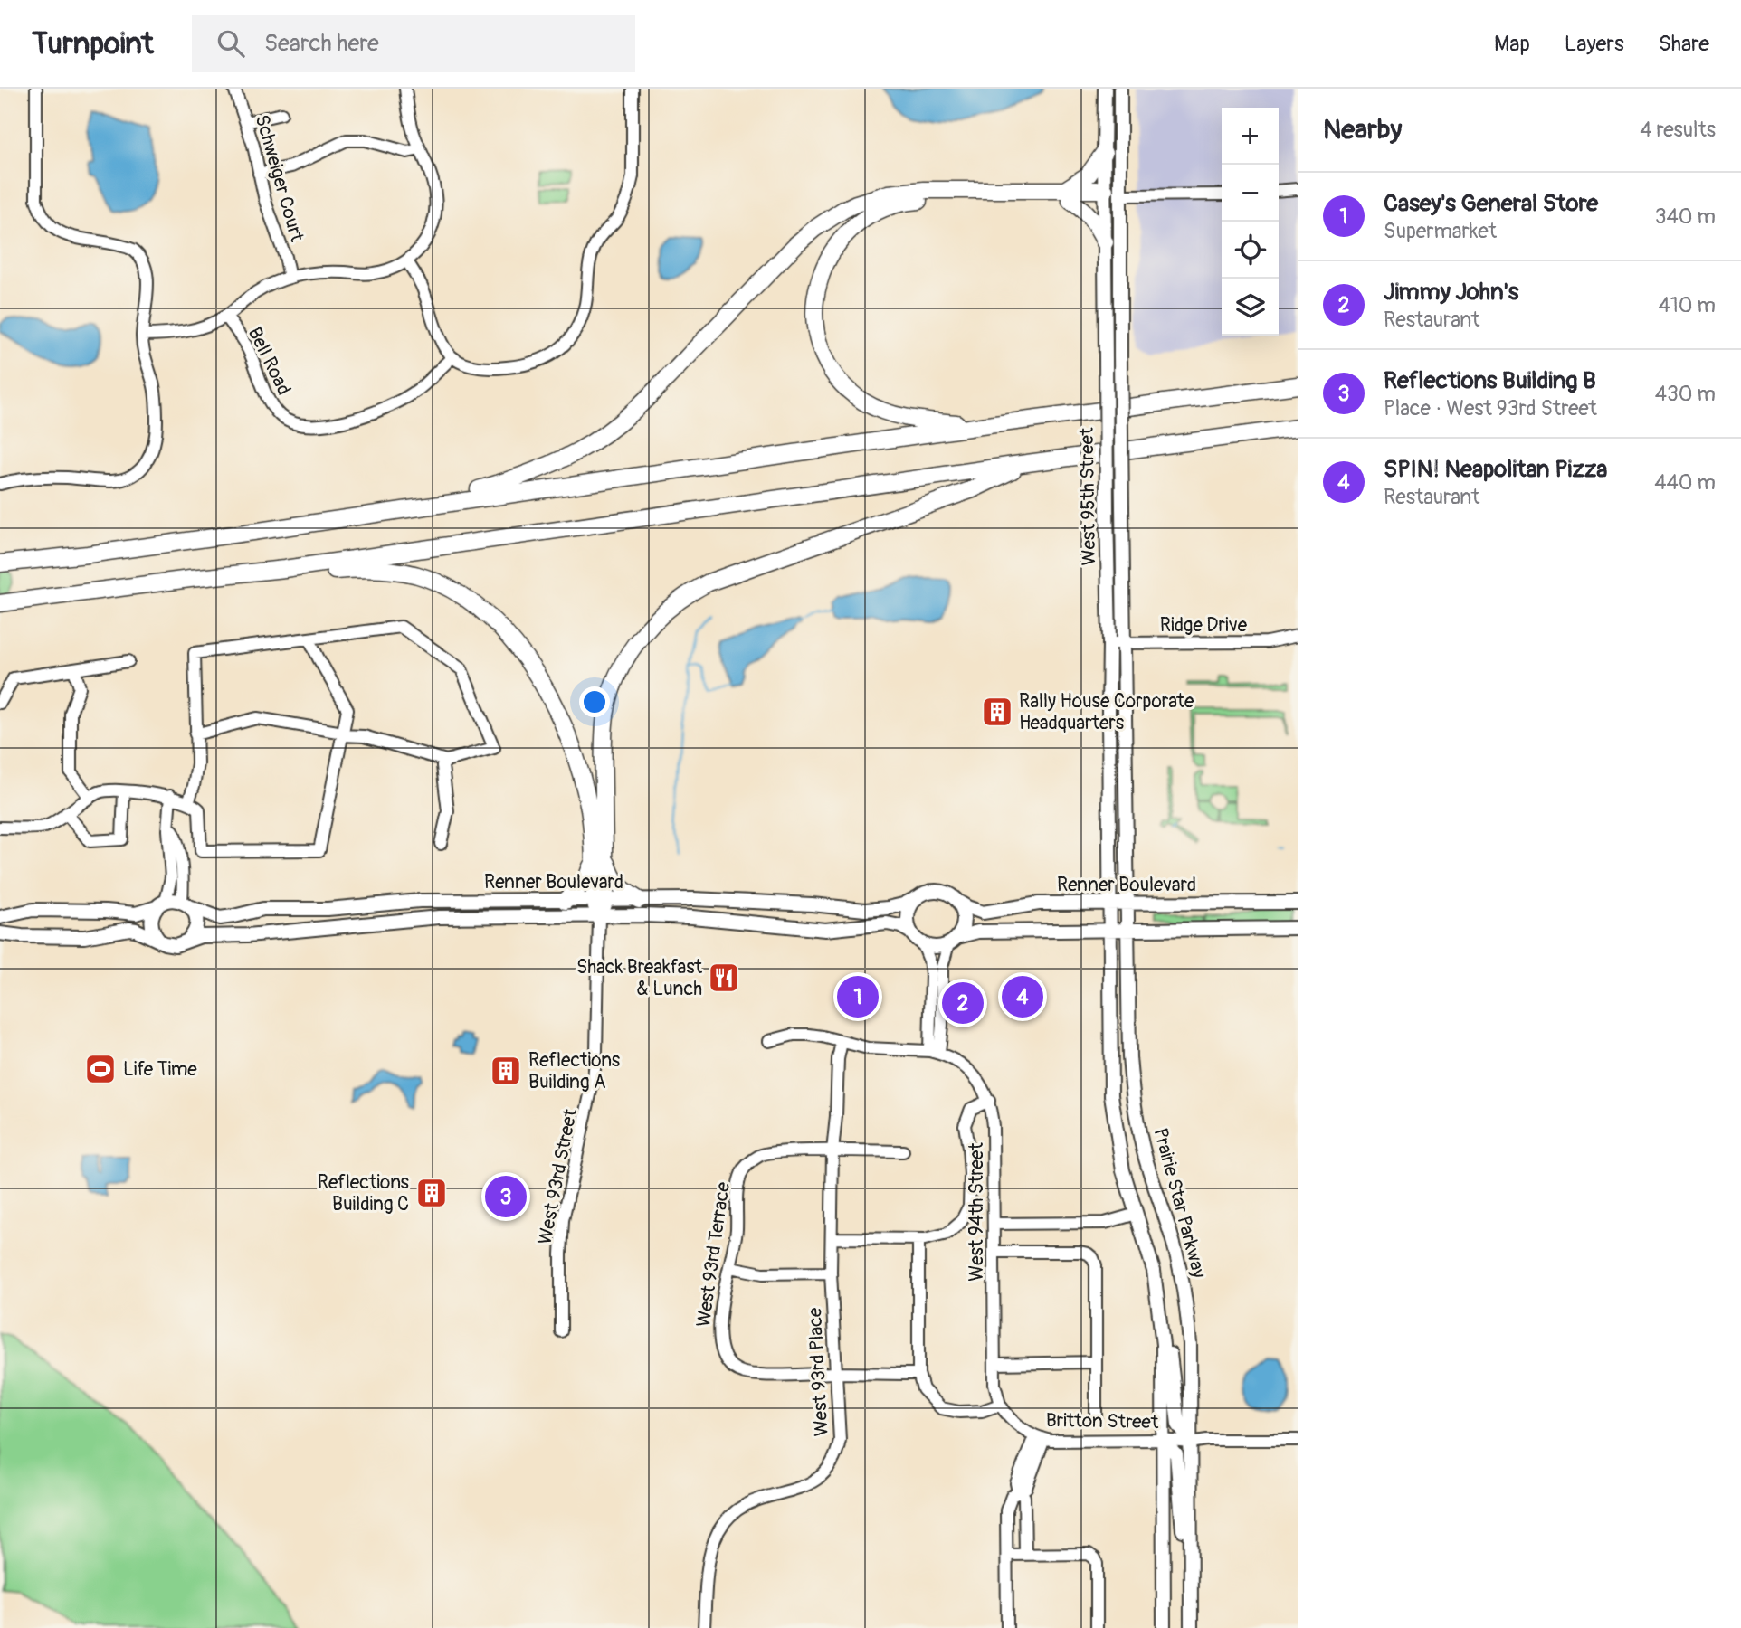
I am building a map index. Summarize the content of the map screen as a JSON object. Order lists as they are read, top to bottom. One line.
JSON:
{"streets":{"main road":["West 95th Street","Renner Boulevard","Prairie Star Parkway"],"street":["Schweiger Court","Bell Road","Ridge Drive","West 93rd Street","West 94th Street","West 93rd Terrace","West 93rd Place","Britton Street"]},"crossings":[["West 95th Street","Ridge Drive"],["West 95th Street","Renner Boulevard"],["West 95th Street","Prairie Star Parkway"],["Renner Boulevard","West 93rd Street"],["Renner Boulevard","Prairie Star Parkway"],["Prairie Star Parkway","Britton Street"],["West 94th Street","Britton Street"],["West 93rd Terrace","West 93rd Place"]],"places":{"building":["Rally House Corporate Headquarters","Reflections Building A","Reflections Building C"],"restaurant":["Shack Breakfast & Lunch"],"sports":["Life Time"]},"page":{"header":"Turnpoint","search":"Search here","nav":["Map","Layers","Share"],"heading":["Nearby","4 results"],"map_buttons":["+","−"],"list":[{"mark":"1","name":"Casey's General Store","note":"Supermarket","value":"340 m"},{"mark":"2","name":"Jimmy John's","note":"Restaurant","value":"410 m"},{"mark":"3","name":"Reflections Building B","note":"Place · West 93rd Street","value":"430 m"},{"mark":"4","name":"SPIN! Neapolitan Pizza","note":"Restaurant","value":"440 m"}],"pins":["1","4","2","3"]}}
